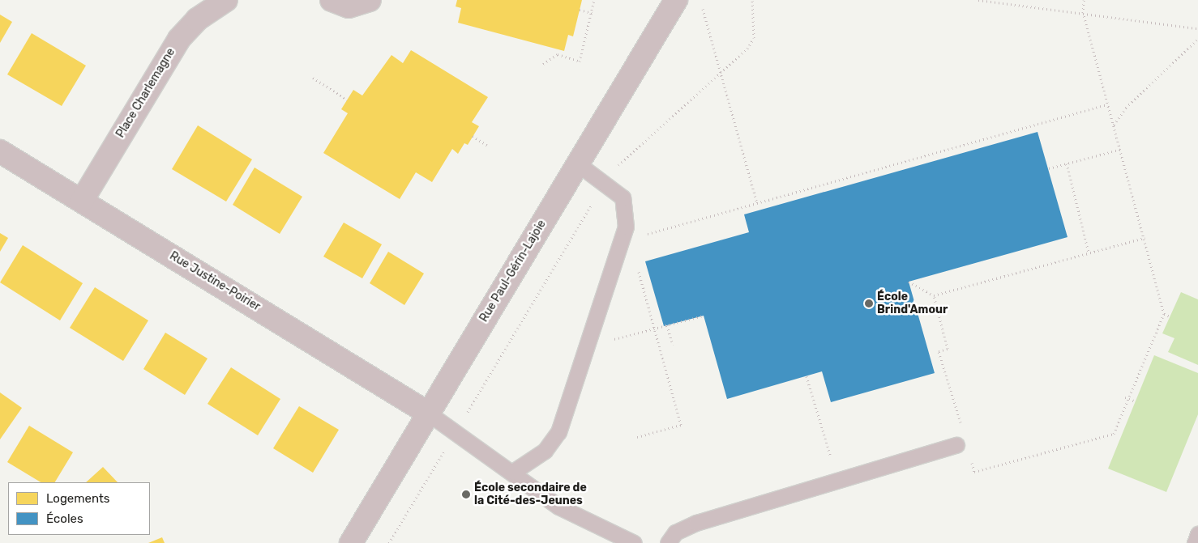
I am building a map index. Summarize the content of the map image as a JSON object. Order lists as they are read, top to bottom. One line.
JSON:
{"streets":{"street":["Place Charlemagne","Rue Paul-Gérin-Lajoie","Rue Justine-Poirier"]},"crossings":[["Place Charlemagne","Rue Justine-Poirier"],["Rue Paul-Gérin-Lajoie","Rue Justine-Poirier"]],"places":["École Brind'Amour","École secondaire de la Cité-des-Jeunes"],"legend":["Logements","Écoles"]}
